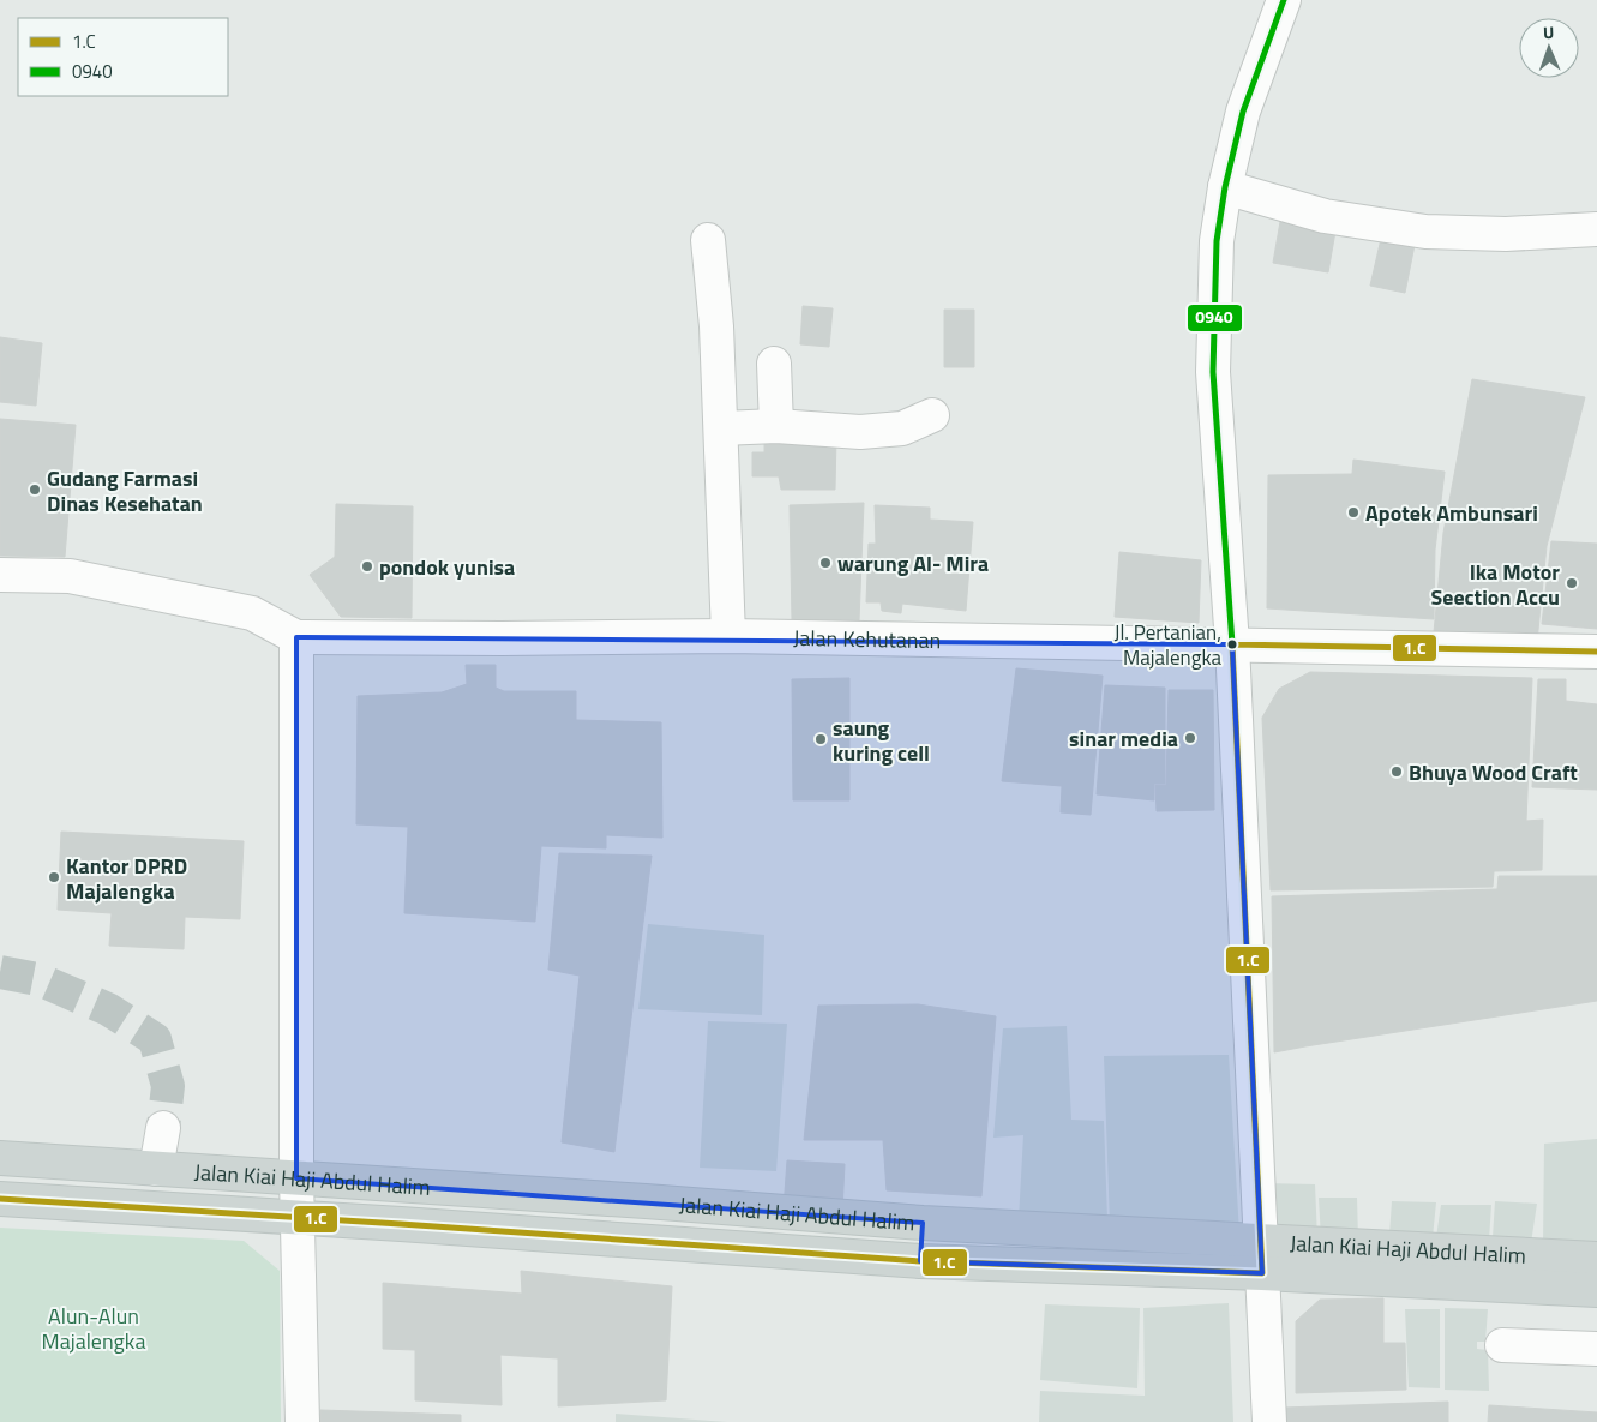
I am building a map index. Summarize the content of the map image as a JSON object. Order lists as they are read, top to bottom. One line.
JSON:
{"streets":{"main road":["Jalan Kiai Haji Abdul Halim"],"street":["Jalan Kehutanan"]},"parks":["Alun-Alun Majalengka"],"places":["Gudang Farmasi Dinas Kesehatan","Apotek Ambunsari","warung Al- Mira","pondok yunisa","Ika Motor Seection Accu","Jl. Pertanian, Majalengka","sinar media","saung kuring cell","Bhuya Wood Craft","Kantor DPRD Majalengka"],"lines":["transit line 0940","transit line 1.C"],"legend":["1.C","0940"],"north":"top"}
